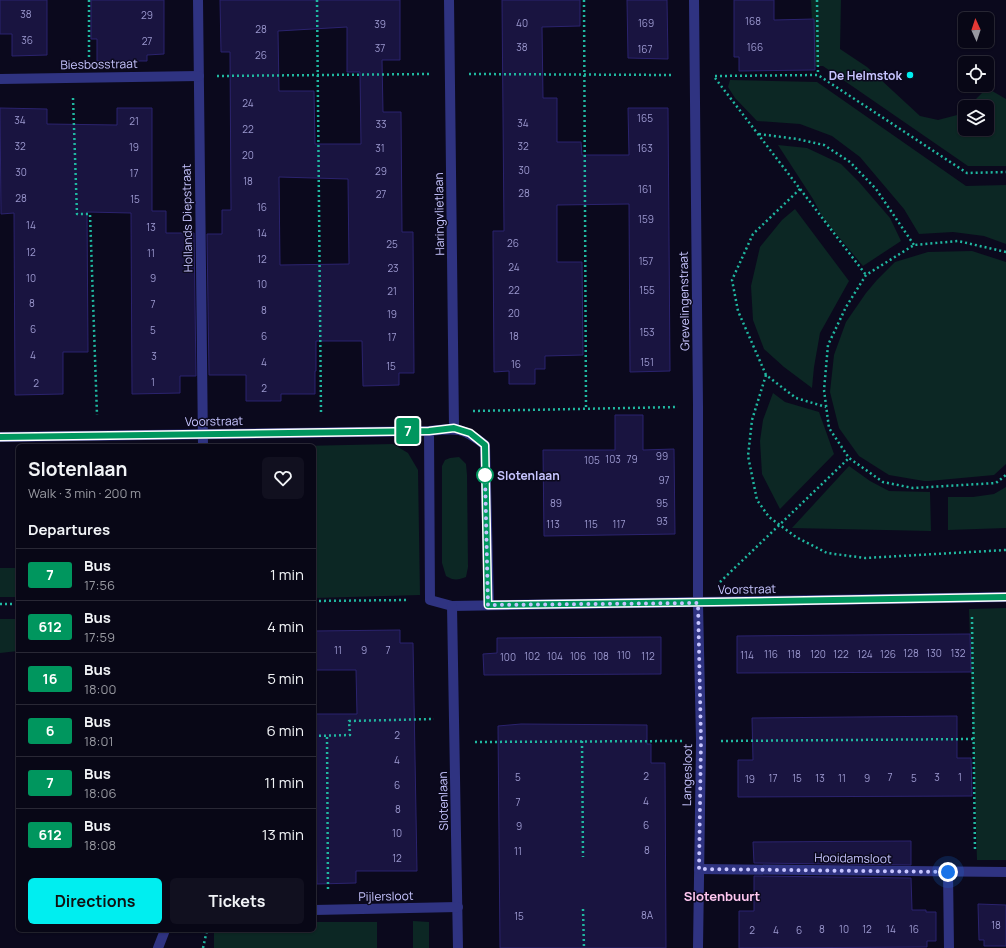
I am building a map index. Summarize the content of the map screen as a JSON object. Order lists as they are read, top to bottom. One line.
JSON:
{"streets":{"street":["Biesbosstraat","Haringvlietlaan","Hollands Diepstraat","Grevelingenstraat","Voorstraat","Langesloot","Slotenlaan","Hooidamsloot","Pijlersloot"]},"crossings":[["Biesbosstraat","Hollands Diepstraat"],["Haringvlietlaan","Voorstraat"],["Hollands Diepstraat","Voorstraat"],["Grevelingenstraat","Voorstraat"],["Grevelingenstraat","Langesloot"],["Voorstraat","Langesloot"],["Voorstraat","Slotenlaan"],["Langesloot","Hooidamsloot"],["Slotenlaan","Pijlersloot"]],"districts":["Slotenbuurt"],"places":["De Helmstok","Slotenlaan"],"lines":["bus line 7"],"house_numbers":["38","29","168","40","169","39","28","36","27","38","166","37","167","26","24","165","34","21","34","33","22","32","32","19","31","163","20","30","29","30","17","18","161","28","27","28","15","16","159","14","13","14","26","25","12","11","12","157","24","23","10","9","10","22","155","21","8","7","8","20","19","6","5","153","6","18","17","4","3","4","151","16","15","1","2","2","99","103","79","105","97","89","95","93","113","115","117","11","9","7","128","130","132","116","118","120","122","124","126","110","114","102","104","106","108","112","100","2","4","2","5","7","3","1","17","15","13","11","9","5","19","6","4","7","8","6","9","10","8","11","12","8A","15","18","8","10","12","14","16","2","4","6"],"north":"top","page":{"on_map":"7","heading":[["Slotenlaan","Walk · 3 min · 200 m"],"Departures"],"list":[{"mark":"7","name":"Bus","note":"17:56","value":"1 min"},{"mark":"612","name":"Bus","note":"17:59","value":"4 min"},{"mark":"16","name":"Bus","note":"18:00","value":"5 min"},{"mark":"6","name":"Bus","note":"18:01","value":"6 min"},{"mark":"7","name":"Bus","note":"18:06","value":"11 min"},{"mark":"612","name":"Bus","note":"18:08","value":"13 min"}],"buttons":["Directions","Tickets"]}}
